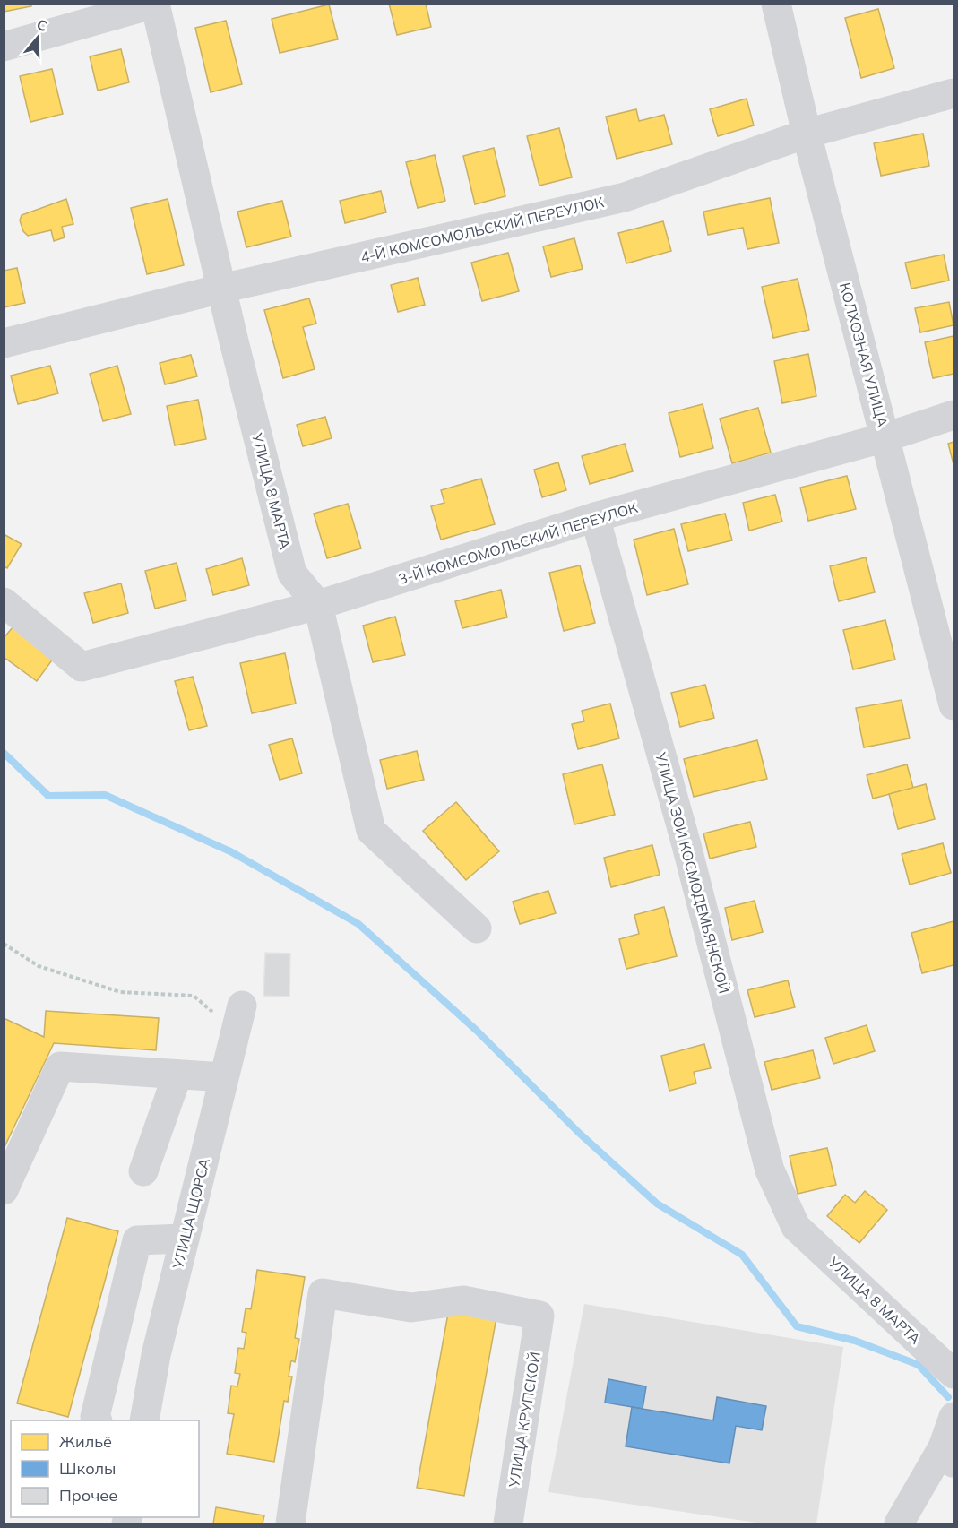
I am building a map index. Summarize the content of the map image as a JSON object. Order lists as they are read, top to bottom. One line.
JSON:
{"streets":{"street":["4-Й КОМСОМОЛЬСКИЙ ПЕРЕУЛОК","КОЛХОЗНАЯ УЛИЦА","УЛИЦА 8 МАРТА","3-Й КОМСОМОЛЬСКИЙ ПЕРЕУЛОК","УЛИЦА ЗОИ КОСМОДЕМЬЯНСКОЙ","УЛИЦА ЩОРСА","УЛИЦА КРУПСКОЙ"]},"crossings":[["4-Й КОМСОМОЛЬСКИЙ ПЕРЕУЛОК","КОЛХОЗНАЯ УЛИЦА"],["4-Й КОМСОМОЛЬСКИЙ ПЕРЕУЛОК","УЛИЦА 8 МАРТА"],["КОЛХОЗНАЯ УЛИЦА","3-Й КОМСОМОЛЬСКИЙ ПЕРЕУЛОК"],["УЛИЦА 8 МАРТА","3-Й КОМСОМОЛЬСКИЙ ПЕРЕУЛОК"],["УЛИЦА 8 МАРТА","УЛИЦА ЗОИ КОСМОДЕМЬЯНСКОЙ"],["3-Й КОМСОМОЛЬСКИЙ ПЕРЕУЛОК","УЛИЦА ЗОИ КОСМОДЕМЬЯНСКОЙ"]],"legend":["Жильё","Школы","Прочее"],"north":"top"}
